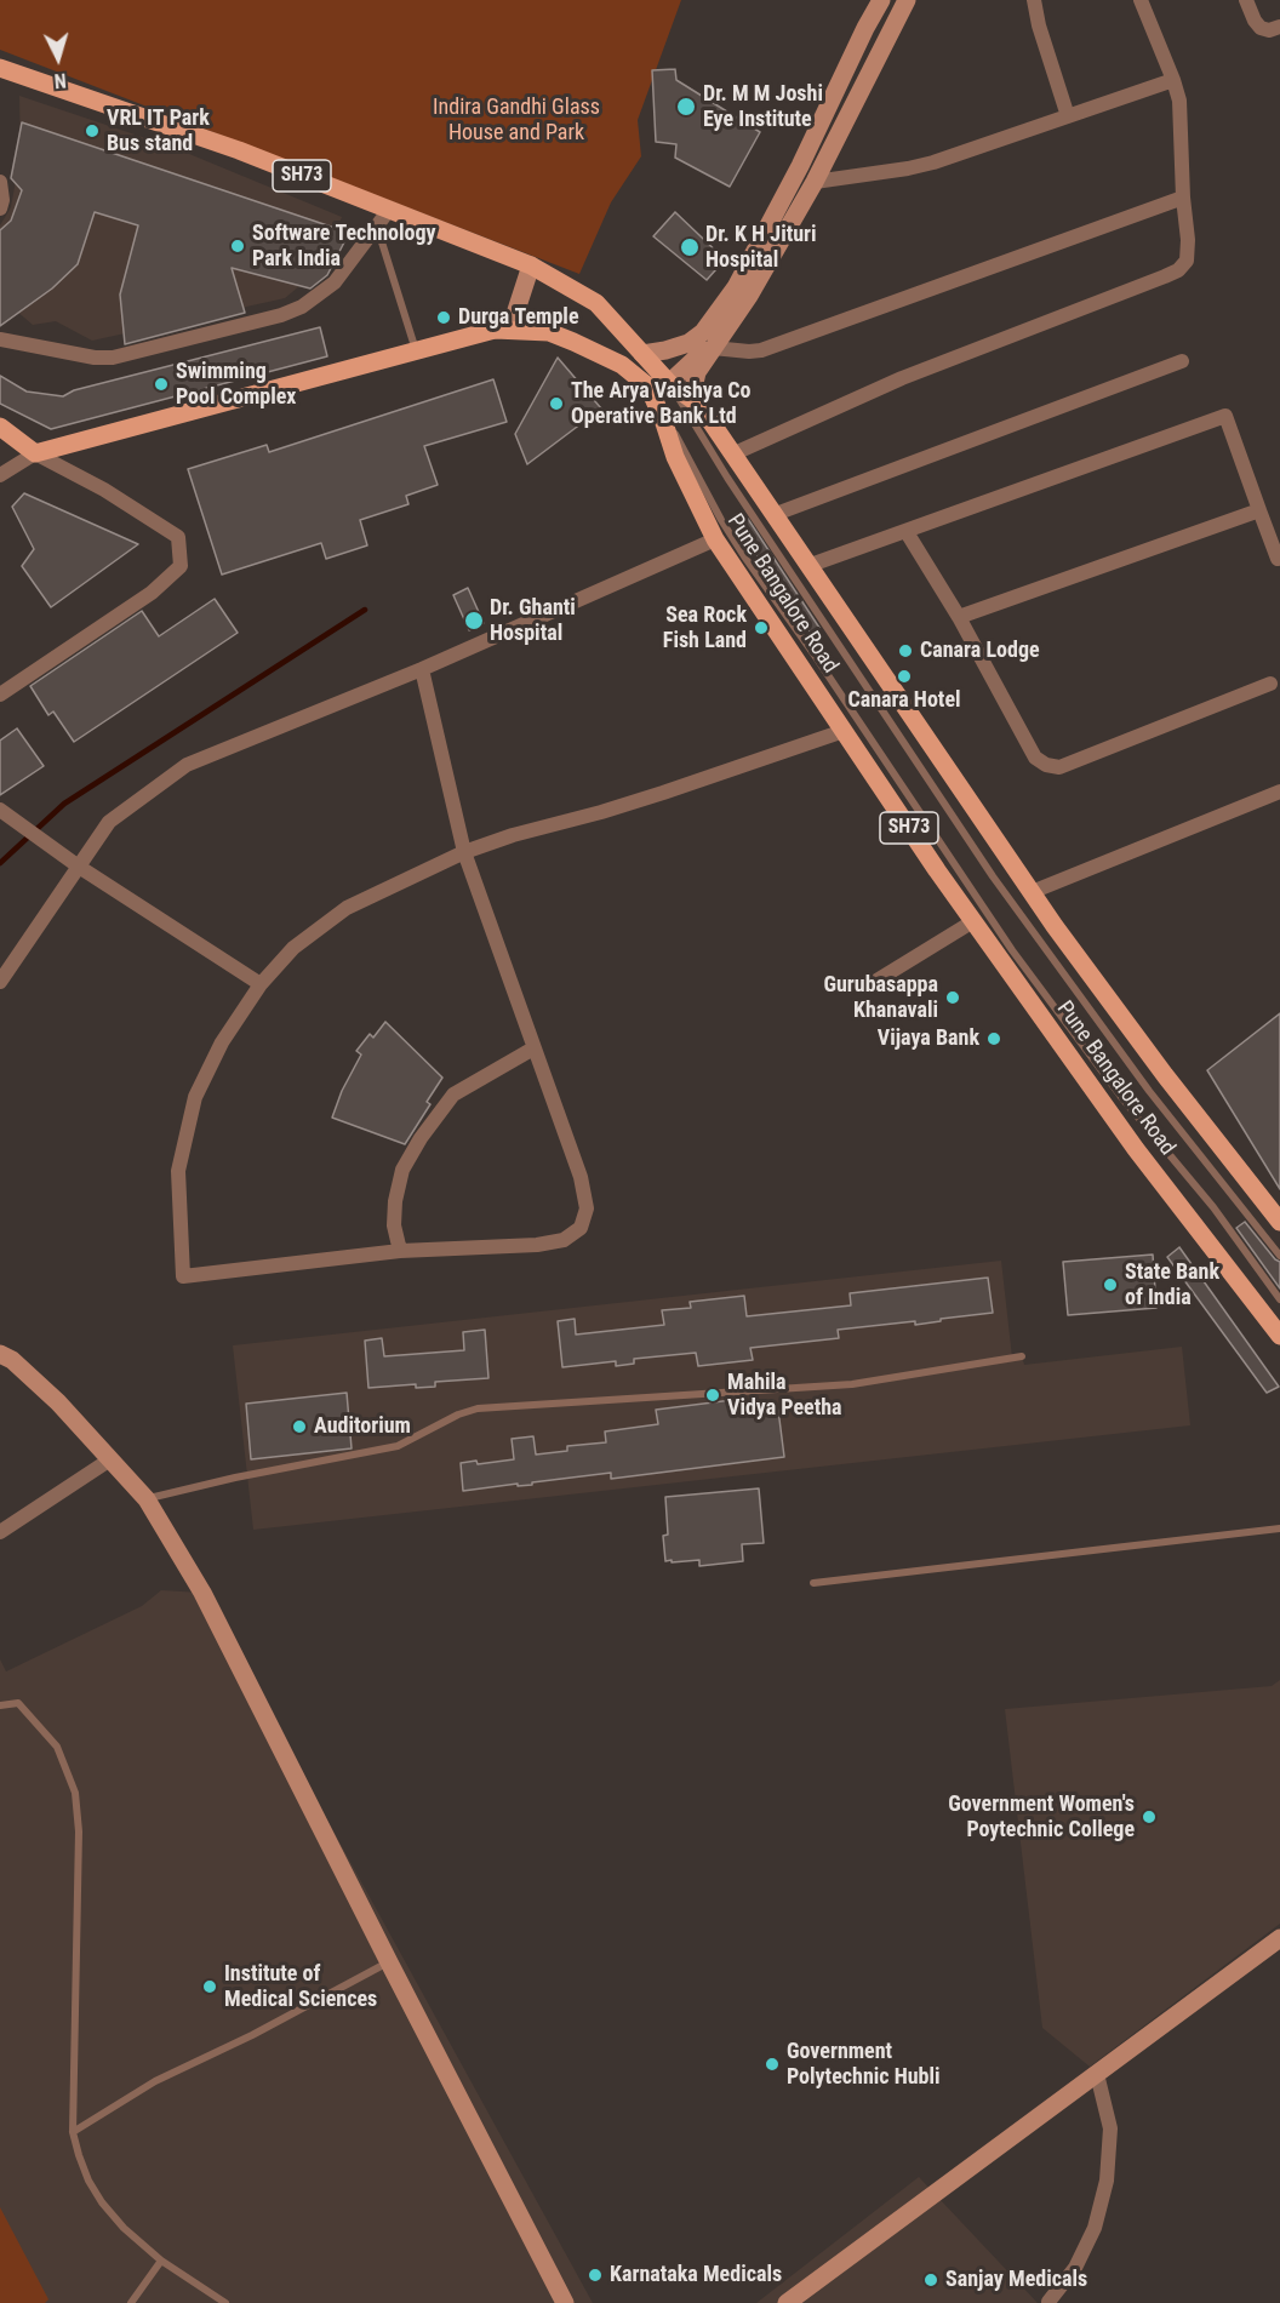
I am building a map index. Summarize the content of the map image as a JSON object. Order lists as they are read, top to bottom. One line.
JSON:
{"streets":{"main road":["SH73","Pune Bangalore Road"]},"crossings":[["SH73","Pune Bangalore Road"]],"parks":["Indira Gandhi Glass House and Park"],"places":["Dr. M M Joshi Eye Institute","VRL IT Park Bus stand","Software Technology Park India","Dr. K H Jituri Hospital","Durga Temple","Swimming Pool Complex","The Arya Vaishya Co Operative Bank Ltd","Dr. Ghanti Hospital","Sea Rock Fish Land","Canara Lodge","Canara Hotel","Gurubasappa Khanavali","Vijaya Bank","State Bank of India","Mahila Vidya Peetha","Auditorium","Government Women's Poytechnic College","Institute of Medical Sciences","Government Polytechnic Hubli","Karnataka Medicals","Sanjay Medicals"],"north":"bottom"}
